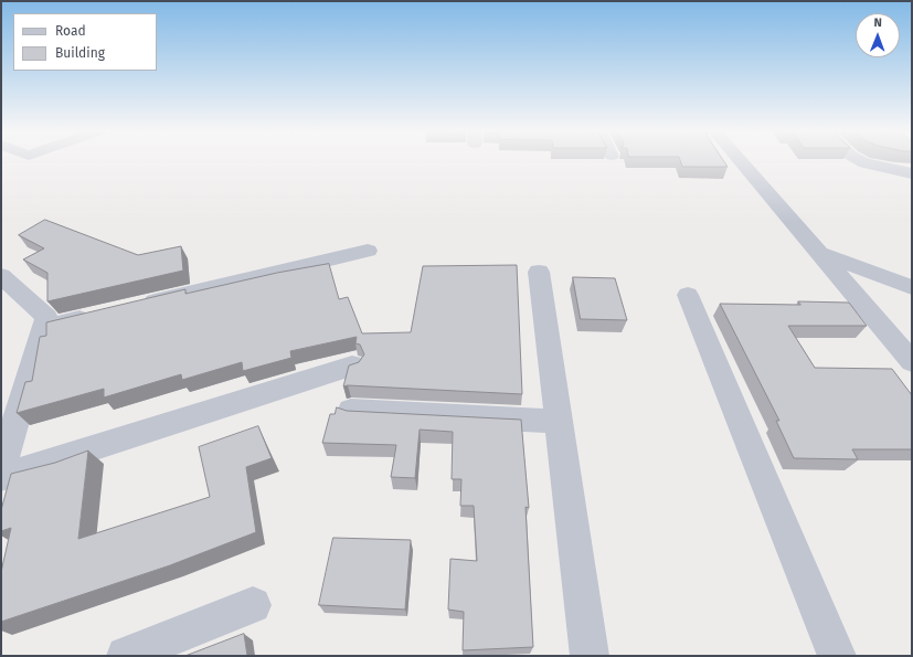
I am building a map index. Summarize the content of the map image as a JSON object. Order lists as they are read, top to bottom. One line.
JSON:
{"legend":["Road","Building"],"north":"top"}
